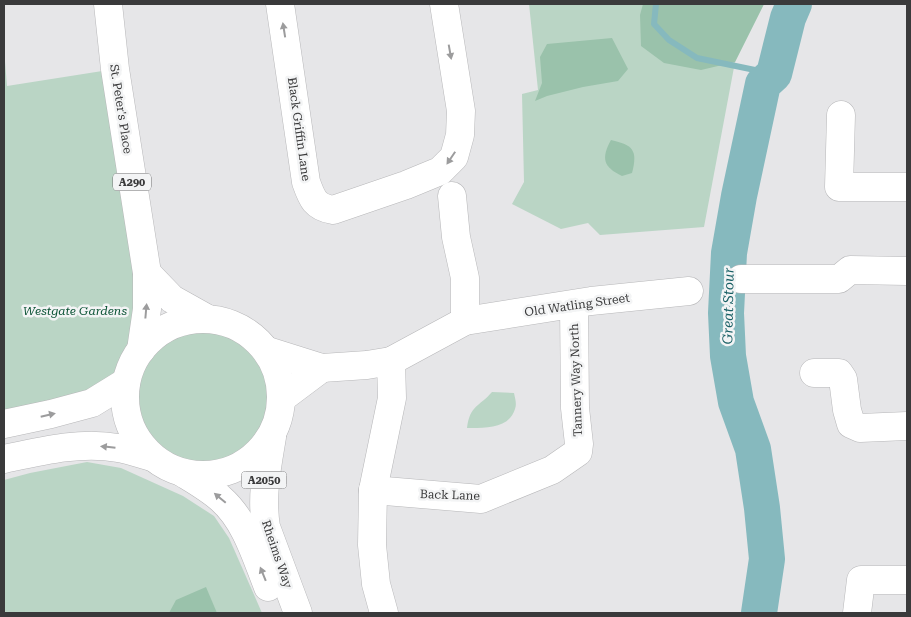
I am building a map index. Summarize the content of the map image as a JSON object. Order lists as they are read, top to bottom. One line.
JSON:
{"streets":{"street":["St. Peter's Place","Black Griffin Lane","A290","Old Watling Street","Tannery Way North","A2050","Back Lane","Rheims Way"]},"crossings":[["St. Peter's Place","Old Watling Street"],["St. Peter's Place","Rheims Way"],["Old Watling Street","Tannery Way North"],["Old Watling Street","Rheims Way"],["Tannery Way North","Back Lane"]],"one_way":["Rheims Way"],"water":["Great Stour"],"parks":["Westgate Gardens"]}
